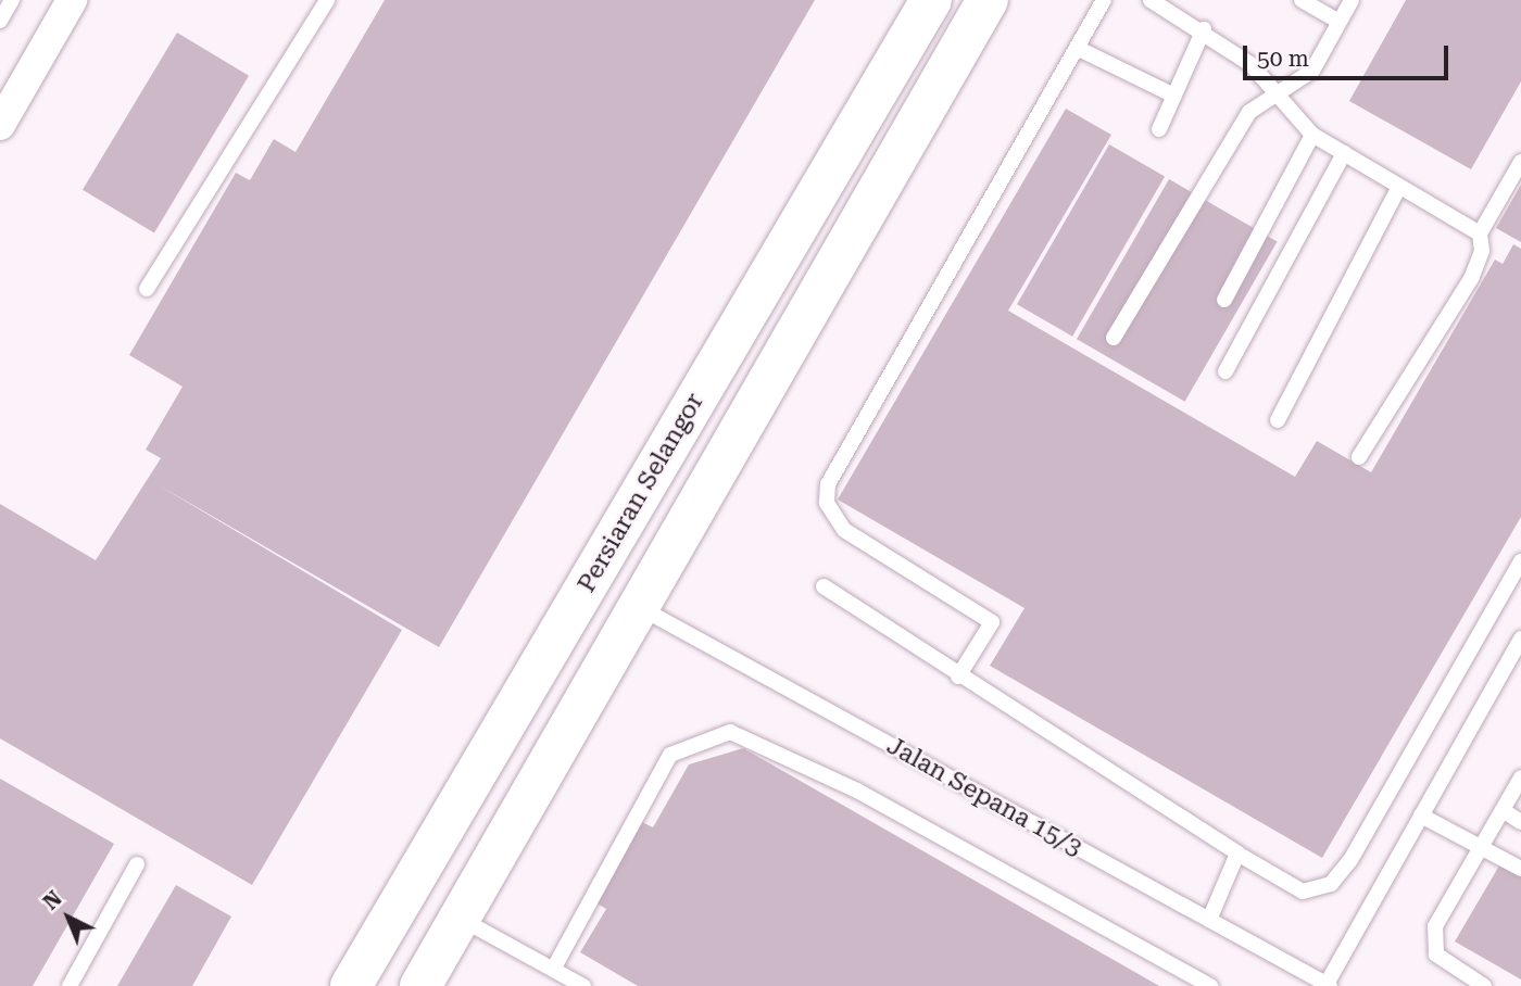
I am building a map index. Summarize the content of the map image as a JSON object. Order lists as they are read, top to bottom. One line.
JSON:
{"streets":{"main road":["Persiaran Selangor"],"lane":["Jalan Sepana 15/3"]},"scale_bar":"50 m","north":"top left"}
